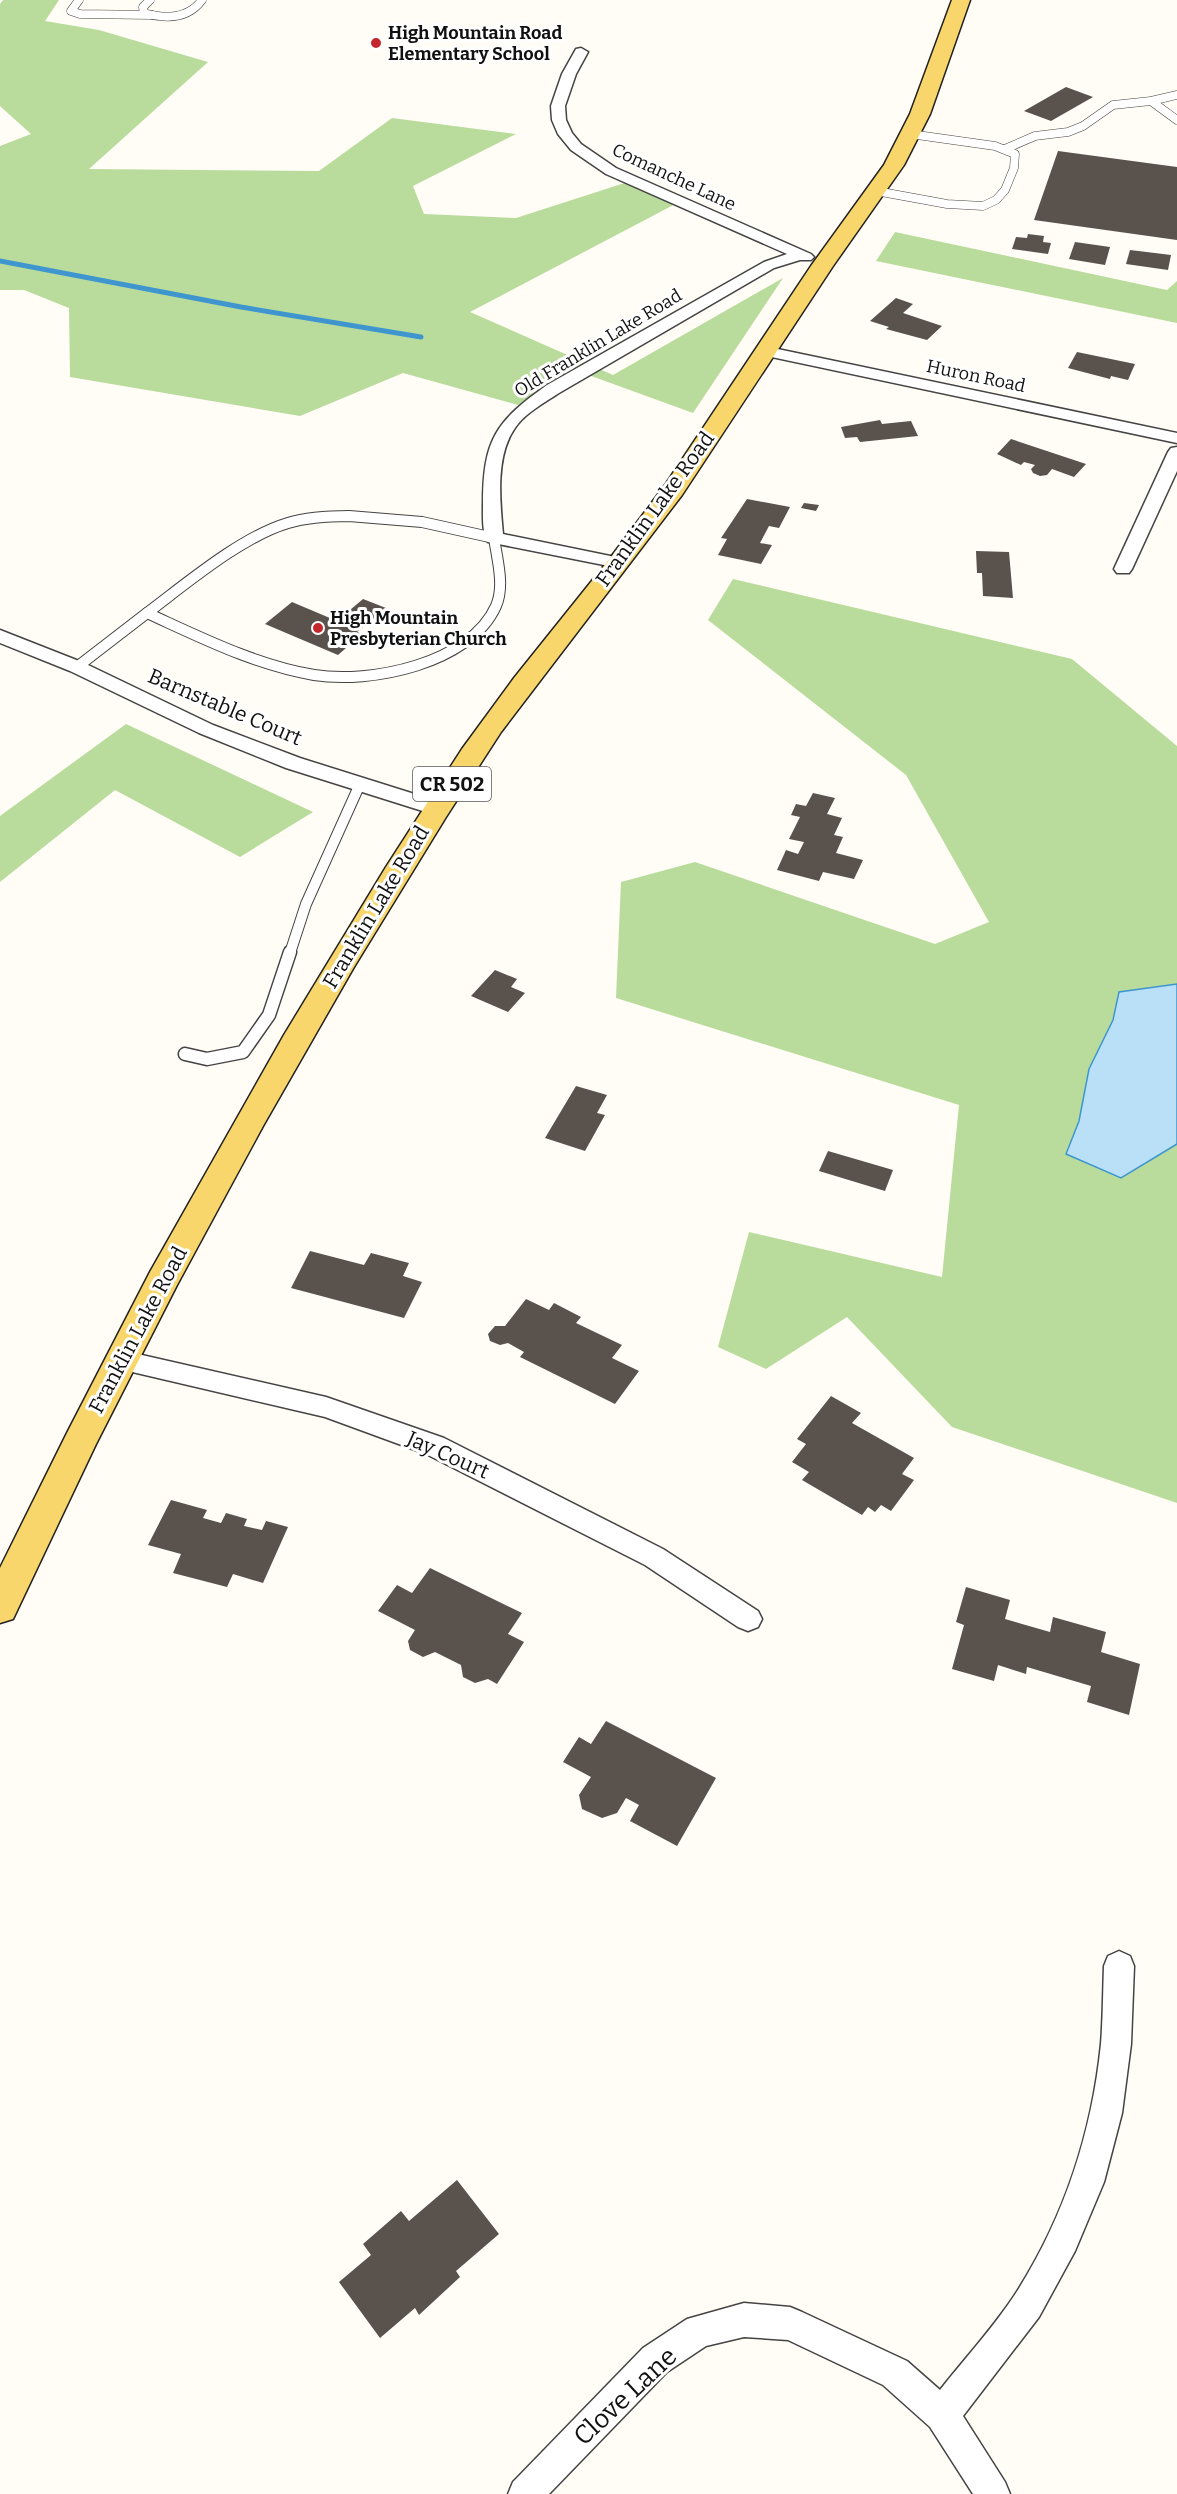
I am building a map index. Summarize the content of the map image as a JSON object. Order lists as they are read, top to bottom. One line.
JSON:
{"streets":{"main road":["Franklin Lake Road","CR 502"],"street":["Comanche Lane","Old Franklin Lake Road","Huron Road","Barnstable Court","Jay Court","Clove Lane"]},"crossings":[["Comanche Lane","Old Franklin Lake Road"],["Comanche Lane","Franklin Lake Road"],["Old Franklin Lake Road","Franklin Lake Road"],["Huron Road","Franklin Lake Road"],["Franklin Lake Road","Barnstable Court"],["Franklin Lake Road","Jay Court"]],"places":["High Mountain Road Elementary School","High Mountain Presbyterian Church"]}
